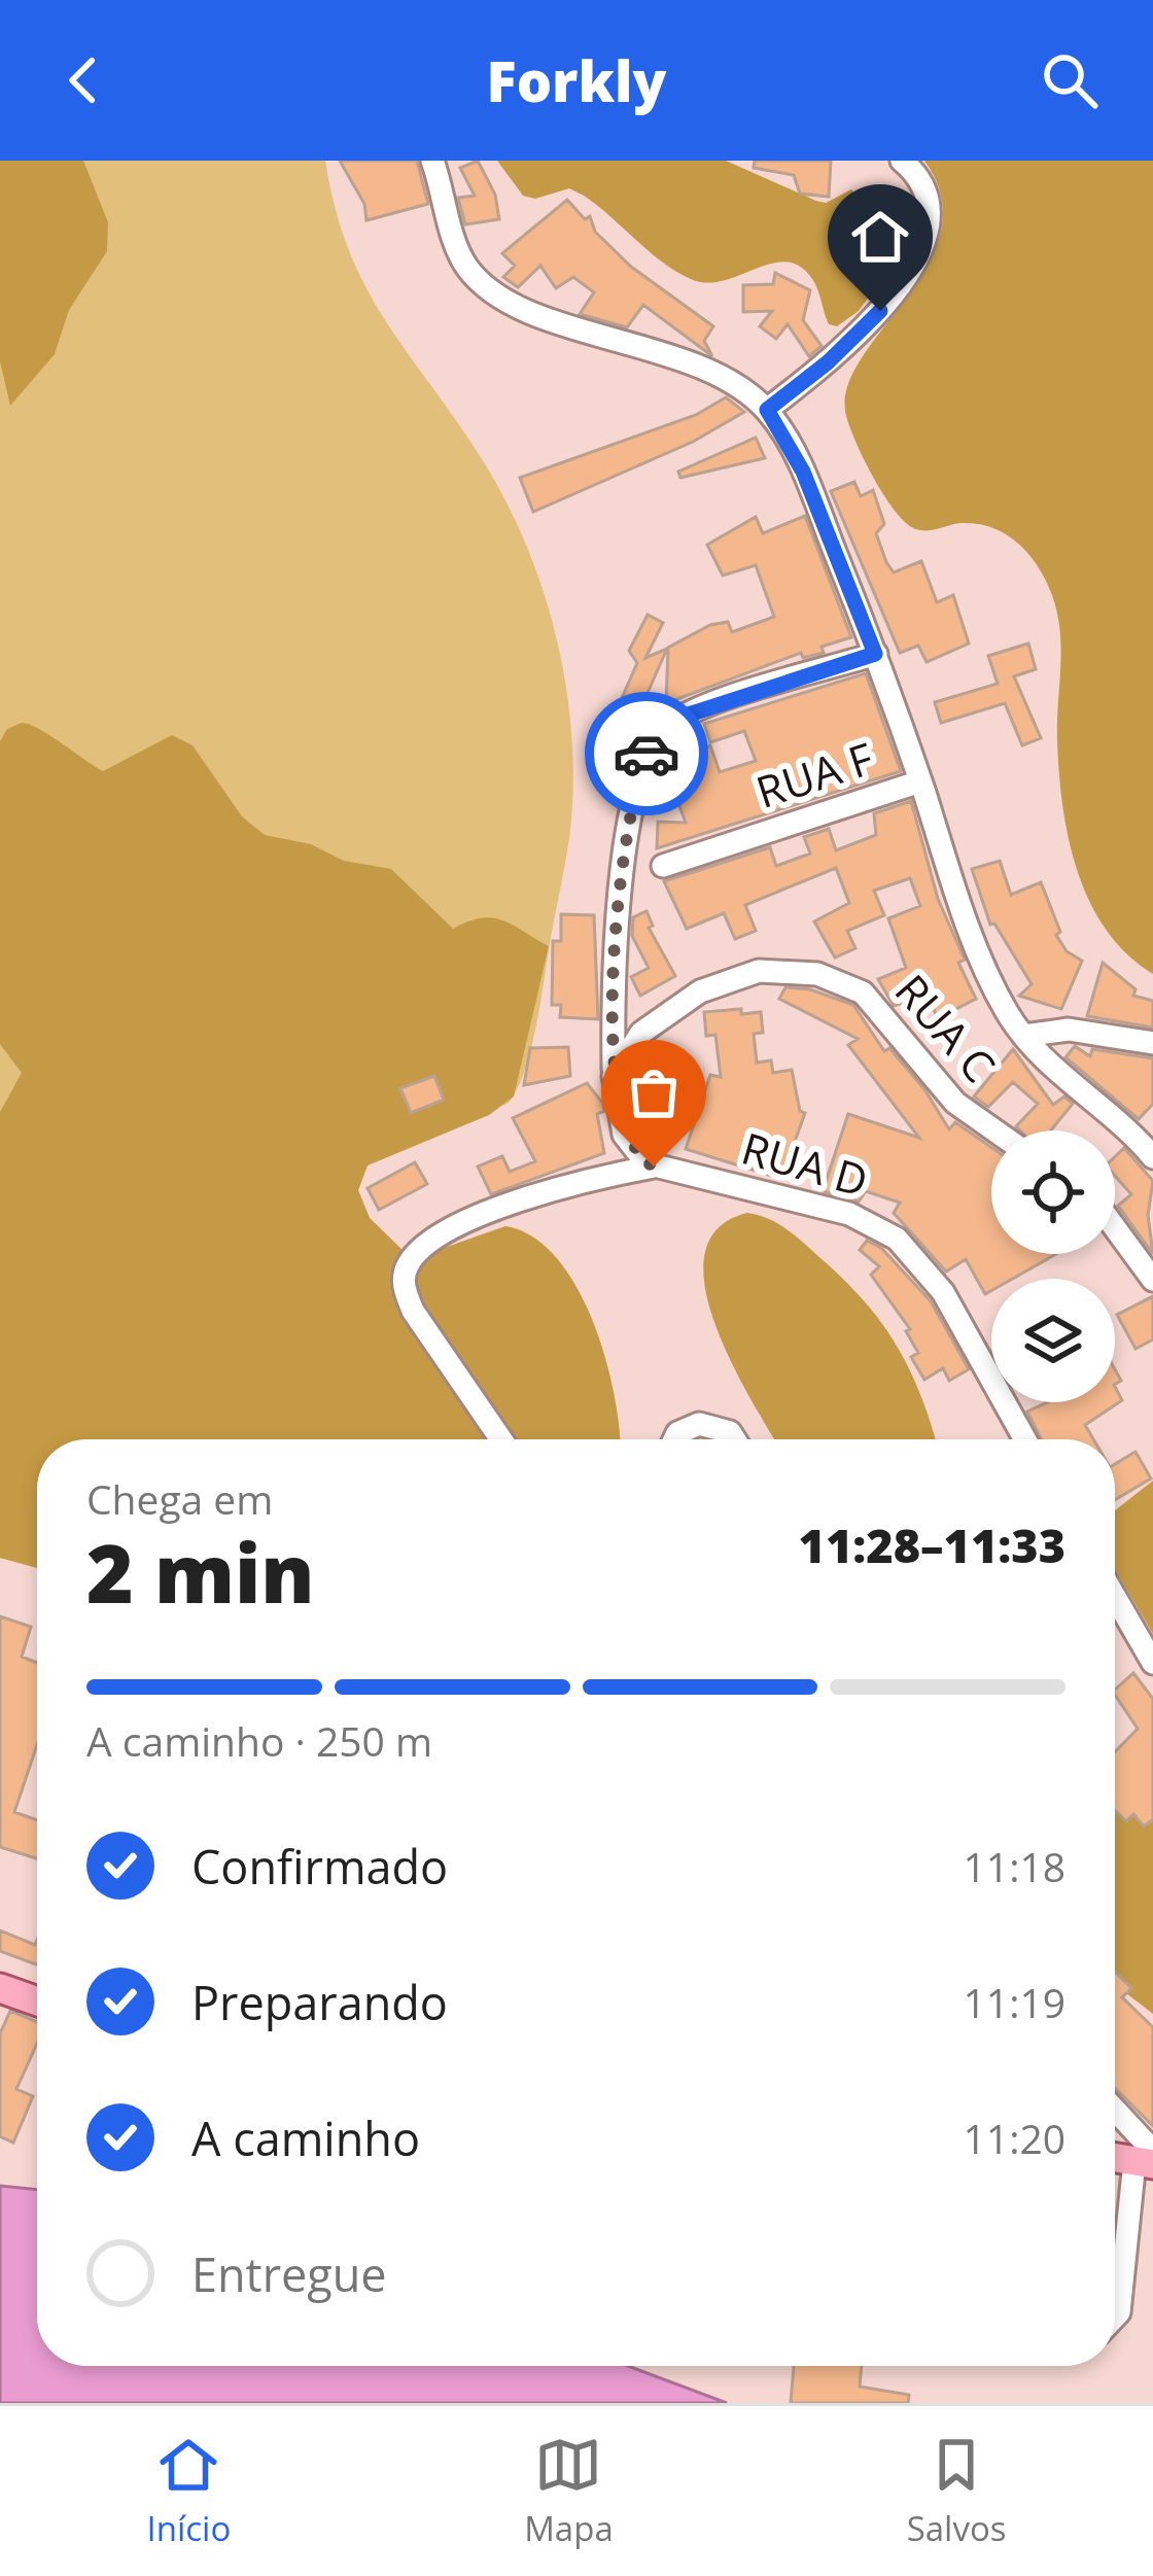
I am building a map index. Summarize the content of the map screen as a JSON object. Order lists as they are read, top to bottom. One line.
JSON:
{"streets":{"street":["RUA F","RUA C","RUA D"]},"page":{"header":"Forkly","heading":["2 min","Chega em","11:28–11:33"],"bar":"A caminho · 250 m","list":[["Confirmado","11:18"],["Preparando","11:19"],["A caminho","11:20"],"Entregue"],"tabs":["Início","Mapa","Salvos"]}}
